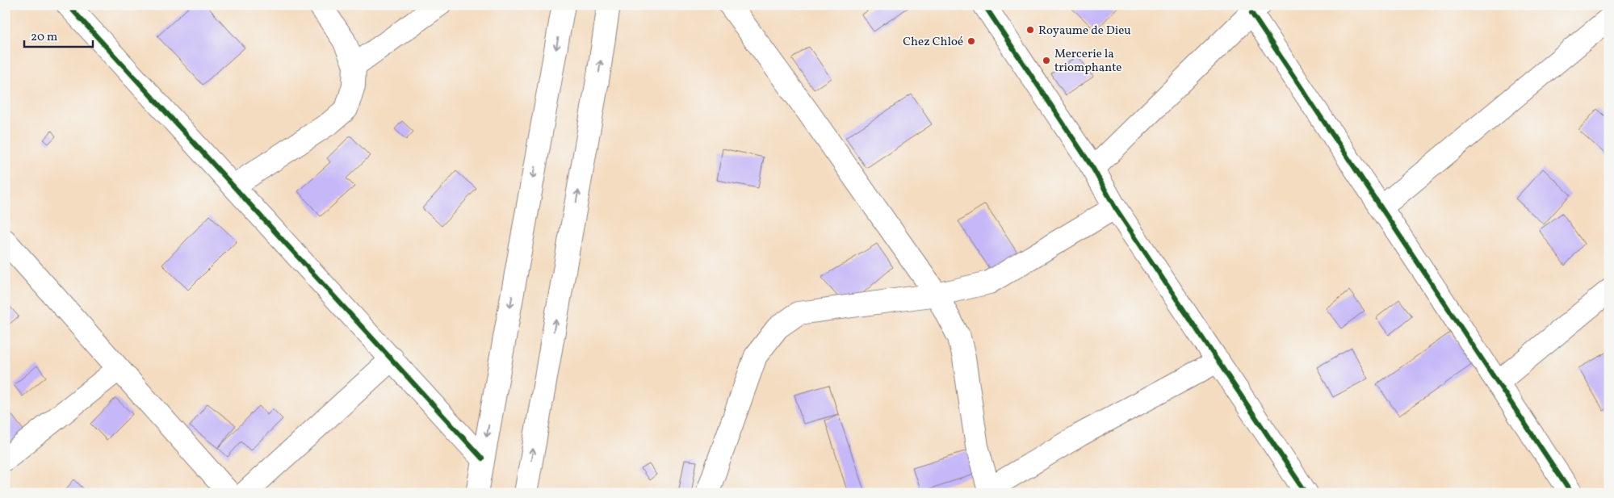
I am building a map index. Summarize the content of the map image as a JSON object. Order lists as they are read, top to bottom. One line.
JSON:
{"places":["Royaume de Dieu","Chez Chloé","Mercerie la triomphante"],"scale_bar":"20 m"}
